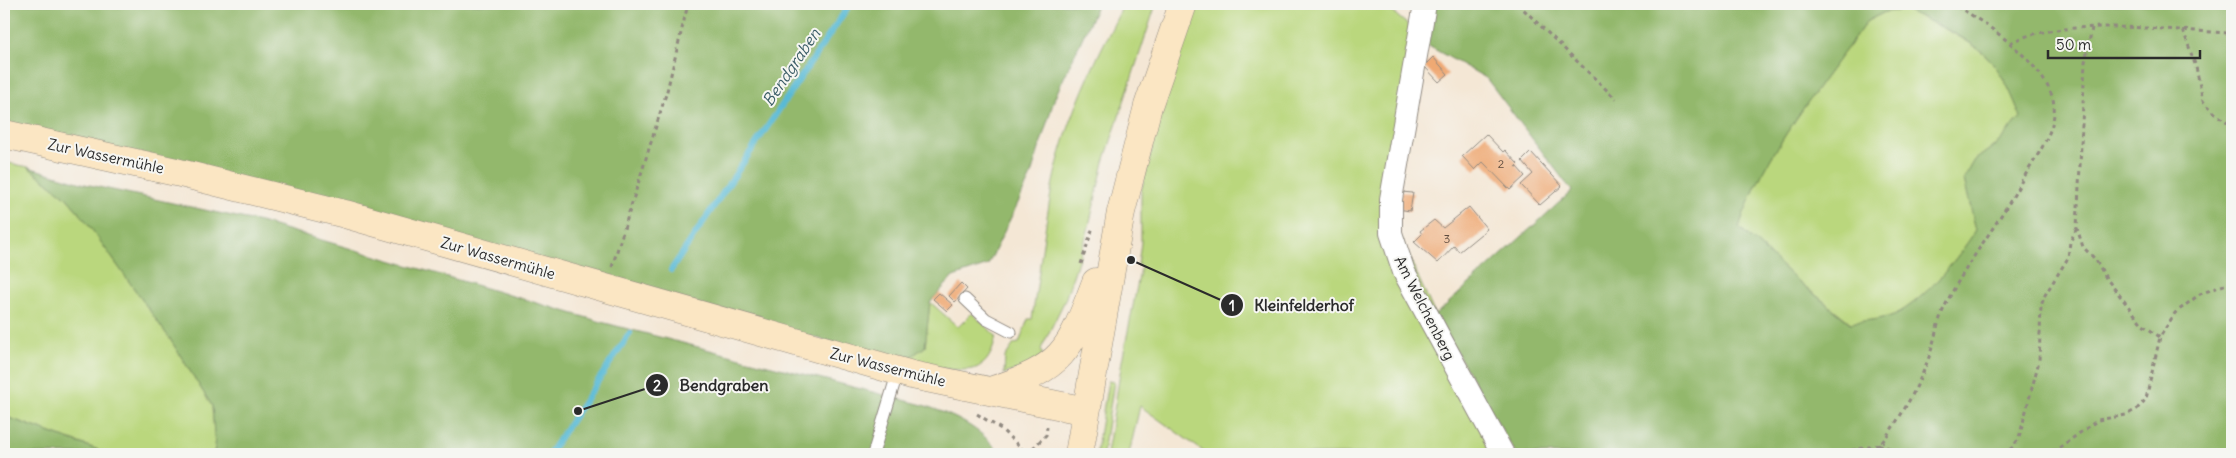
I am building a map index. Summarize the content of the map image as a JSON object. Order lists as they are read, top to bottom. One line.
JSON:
{"streets":{"main road":["Zur Wassermühle"],"street":["Am Welchenberg"]},"water":["Bendgraben"],"places":["Kleinfelderhof","Bendgraben"],"house_numbers":["2","3"],"scale_bar":"50 m"}
